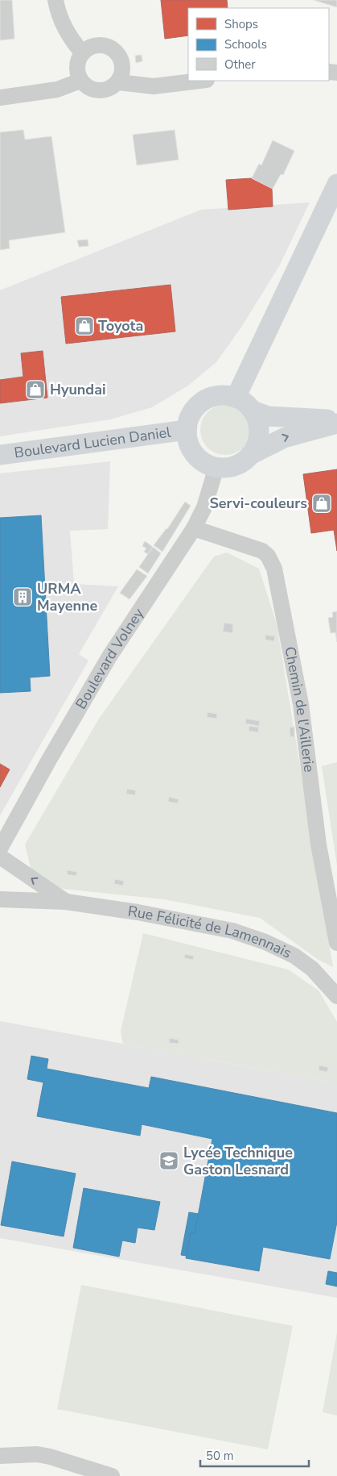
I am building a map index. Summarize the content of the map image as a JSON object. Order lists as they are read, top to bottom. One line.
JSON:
{"streets":{"main road":["Boulevard Lucien Daniel"],"street":["Boulevard Volney","Chemin de l'Aillerie","Rue Félicité de Lamennais"]},"crossings":[["Boulevard Lucien Daniel","Boulevard Volney"],["Boulevard Volney","Chemin de l'Aillerie"]],"places":{"shop":["Toyota","Hyundai","Servi-couleurs"],"building":["URMA Mayenne"],"school or university":["Lycée Technique Gaston Lesnard"]},"legend":["Shops","Schools","Other"],"scale_bar":"50 m"}
